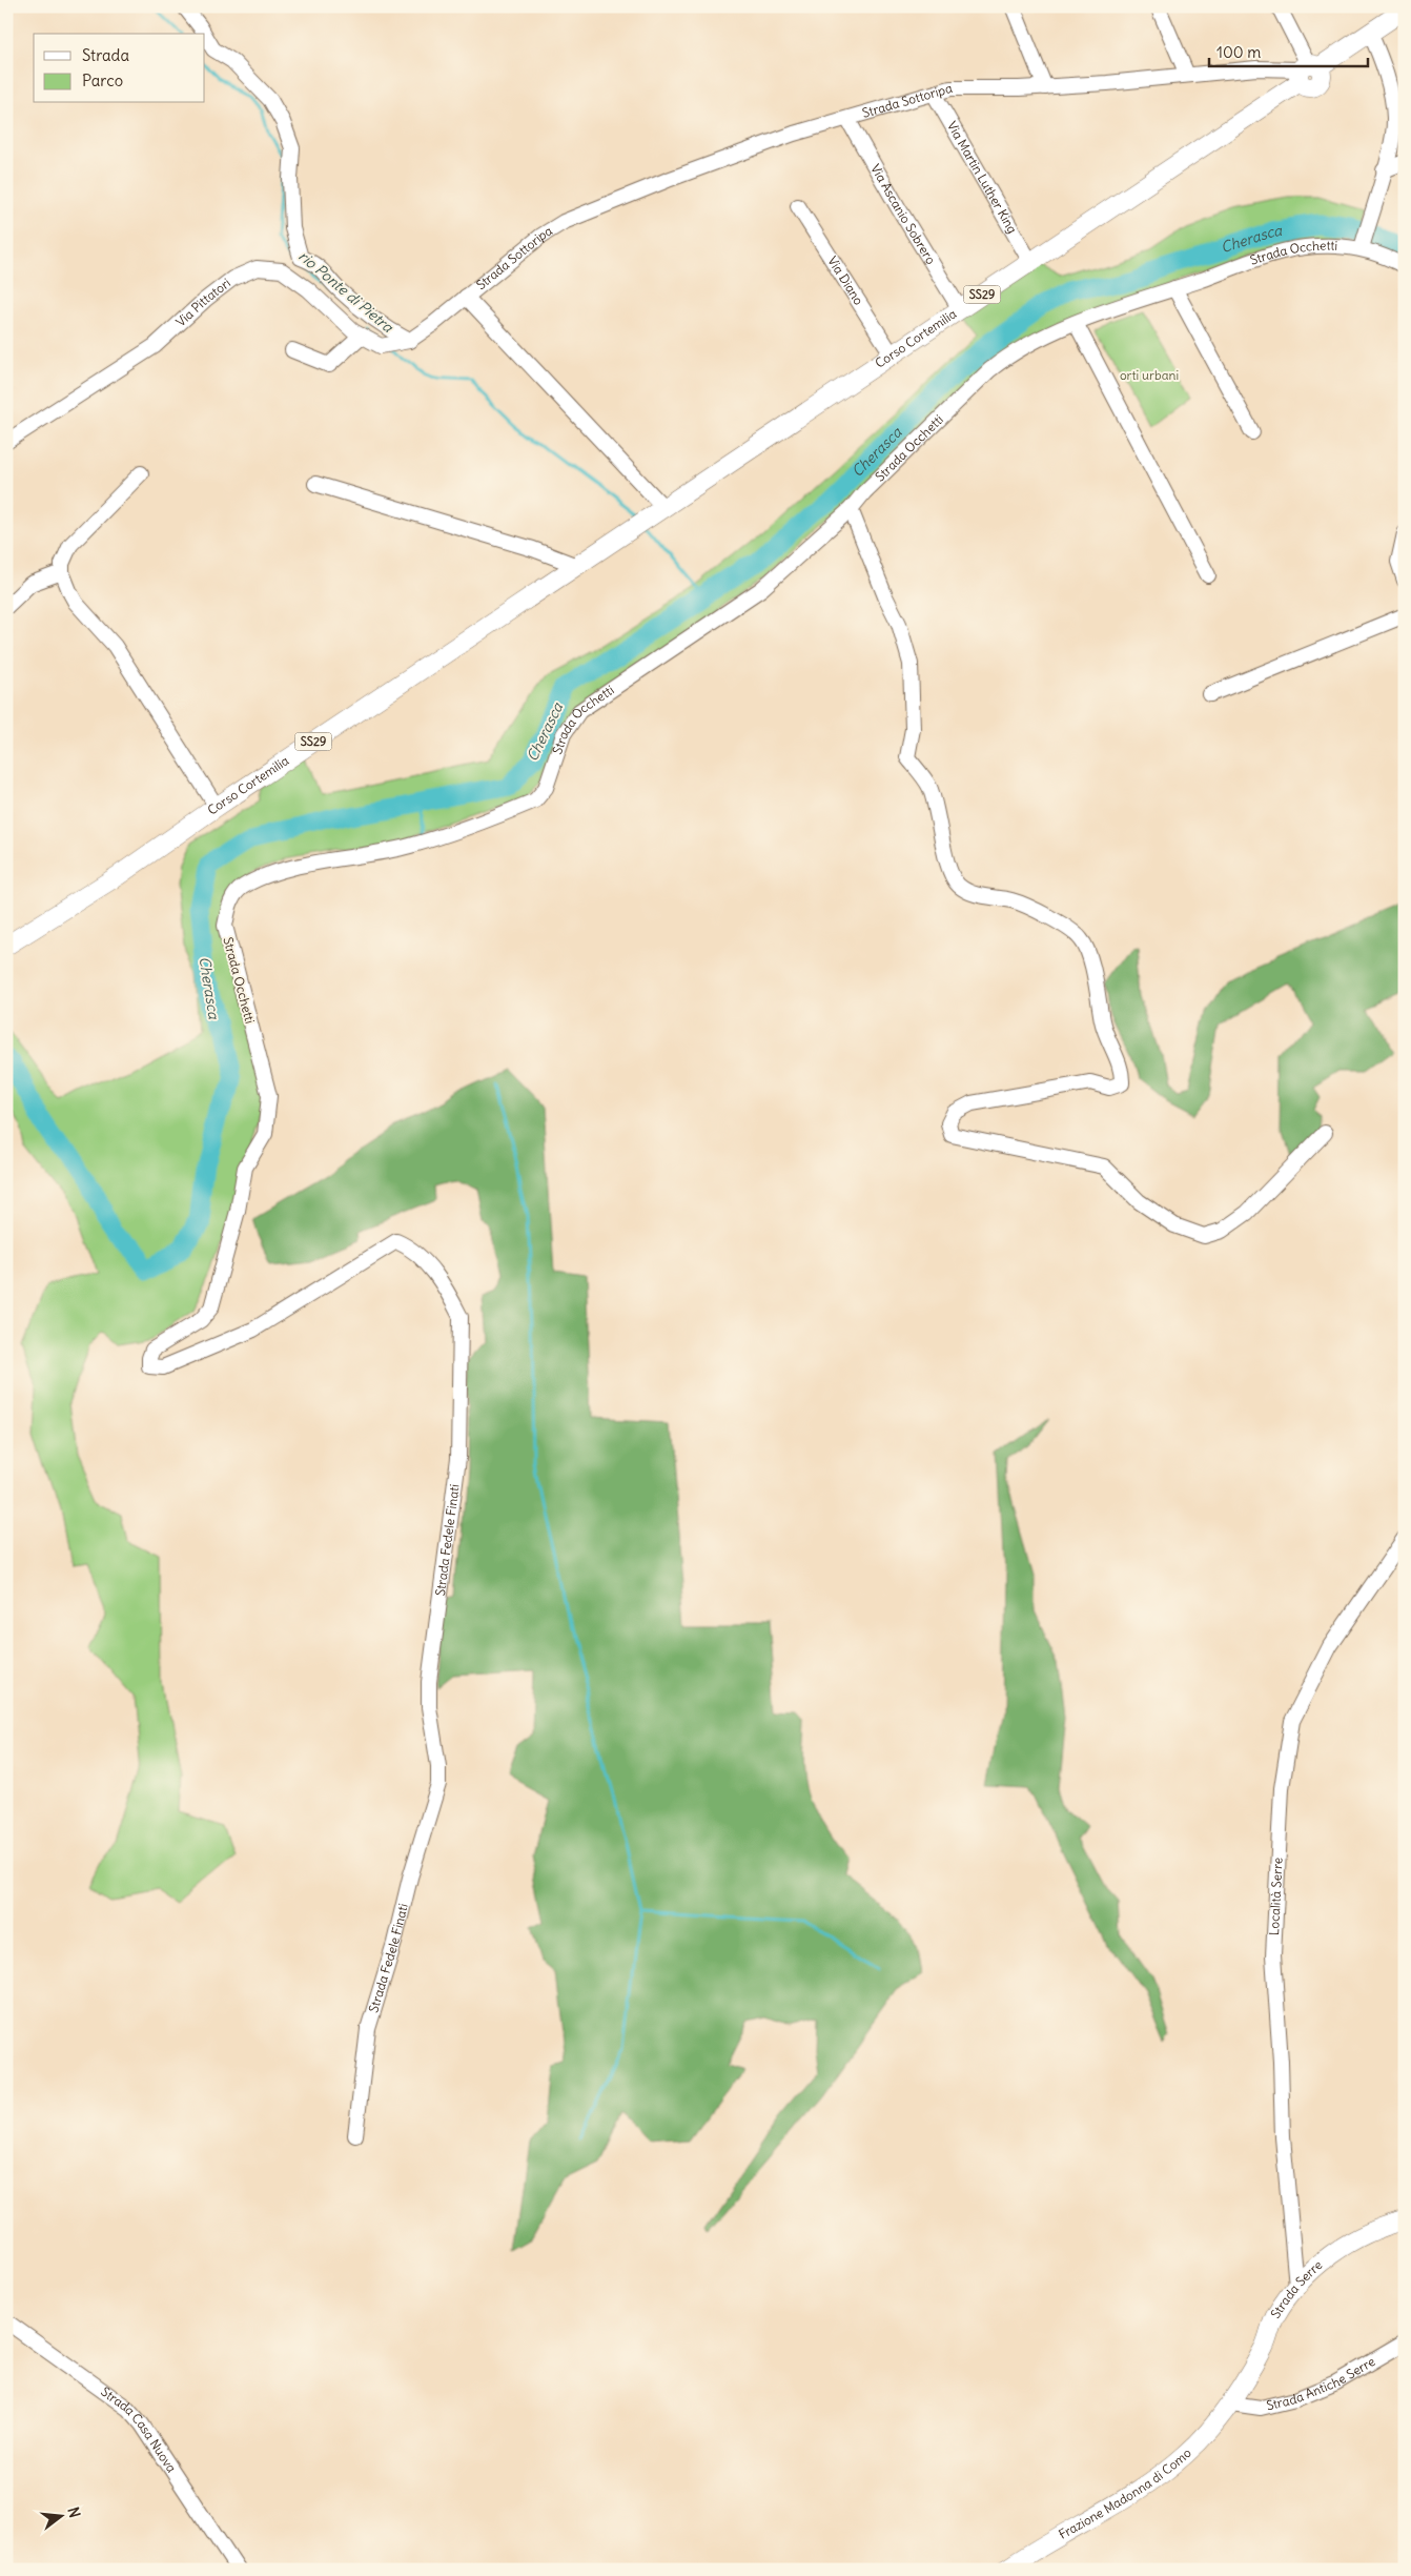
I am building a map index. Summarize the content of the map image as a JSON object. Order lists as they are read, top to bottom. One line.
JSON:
{"streets":{"main road":["SS29","Corso Cortemilia","Strada Serre","Frazione Madonna di Como"],"street":["Strada Sottoripa","Via Martin Luther King","Via Ascanio Sobrero","Strada Occhetti","Via Diano","Via Pittatori","Strada Fedele Finati","Località Serre","Strada Antiche Serre","Strada Casa Nuova"]},"crossings":[["Strada Sottoripa","Via Martin Luther King"],["Strada Sottoripa","Via Ascanio Sobrero"],["Strada Sottoripa","Via Pittatori"],["Strada Sottoripa","Corso Cortemilia"],["Via Martin Luther King","Corso Cortemilia"],["Via Ascanio Sobrero","Corso Cortemilia"],["Strada Occhetti","Strada Fedele Finati"],["Via Diano","Corso Cortemilia"],["Località Serre","Strada Serre"],["Strada Serre","Strada Antiche Serre"],["Strada Serre","Frazione Madonna di Como"],["Strada Antiche Serre","Frazione Madonna di Como"]],"water":["Cherasca","rio Ponte di Pietra"],"parks":["orti urbani"],"legend":["Strada","Parco"],"scale_bar":"100 m","north":"right"}
